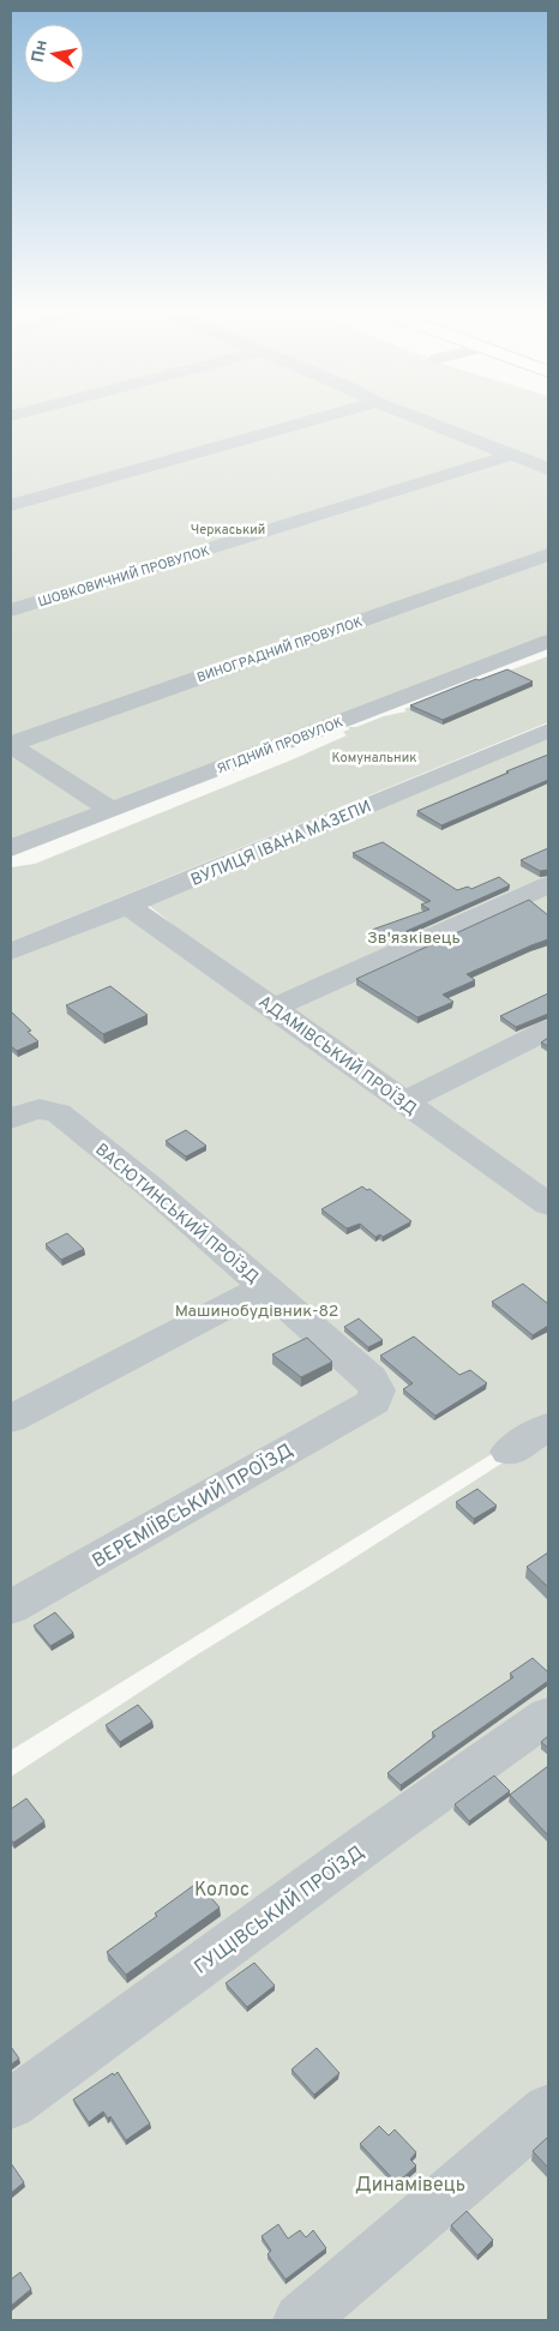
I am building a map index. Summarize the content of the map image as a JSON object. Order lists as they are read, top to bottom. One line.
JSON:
{"streets":{"street":["ШОВКОВИЧНИЙ ПРОВУЛОК","ВИНОГРАДНИЙ ПРОВУЛОК","ЯГІДНИЙ ПРОВУЛОК","ВУЛИЦЯ ІВАНА МАЗЕПИ","АДАМІВСЬКИЙ ПРОЇЗД","ВАСЮТИНСЬКИЙ ПРОЇЗД","ВЕРЕМІЇВСЬКИЙ ПРОЇЗД","ГУЩІВСЬКИЙ ПРОЇЗД"]},"crossings":[["ВУЛИЦЯ ІВАНА МАЗЕПИ","АДАМІВСЬКИЙ ПРОЇЗД"],["ВАСЮТИНСЬКИЙ ПРОЇЗД","ВЕРЕМІЇВСЬКИЙ ПРОЇЗД"]],"parks":["Черкаський","Комунальник","Зв'язківець","Машинобудівник-82","Колос","Динамівець"],"north":"left"}
